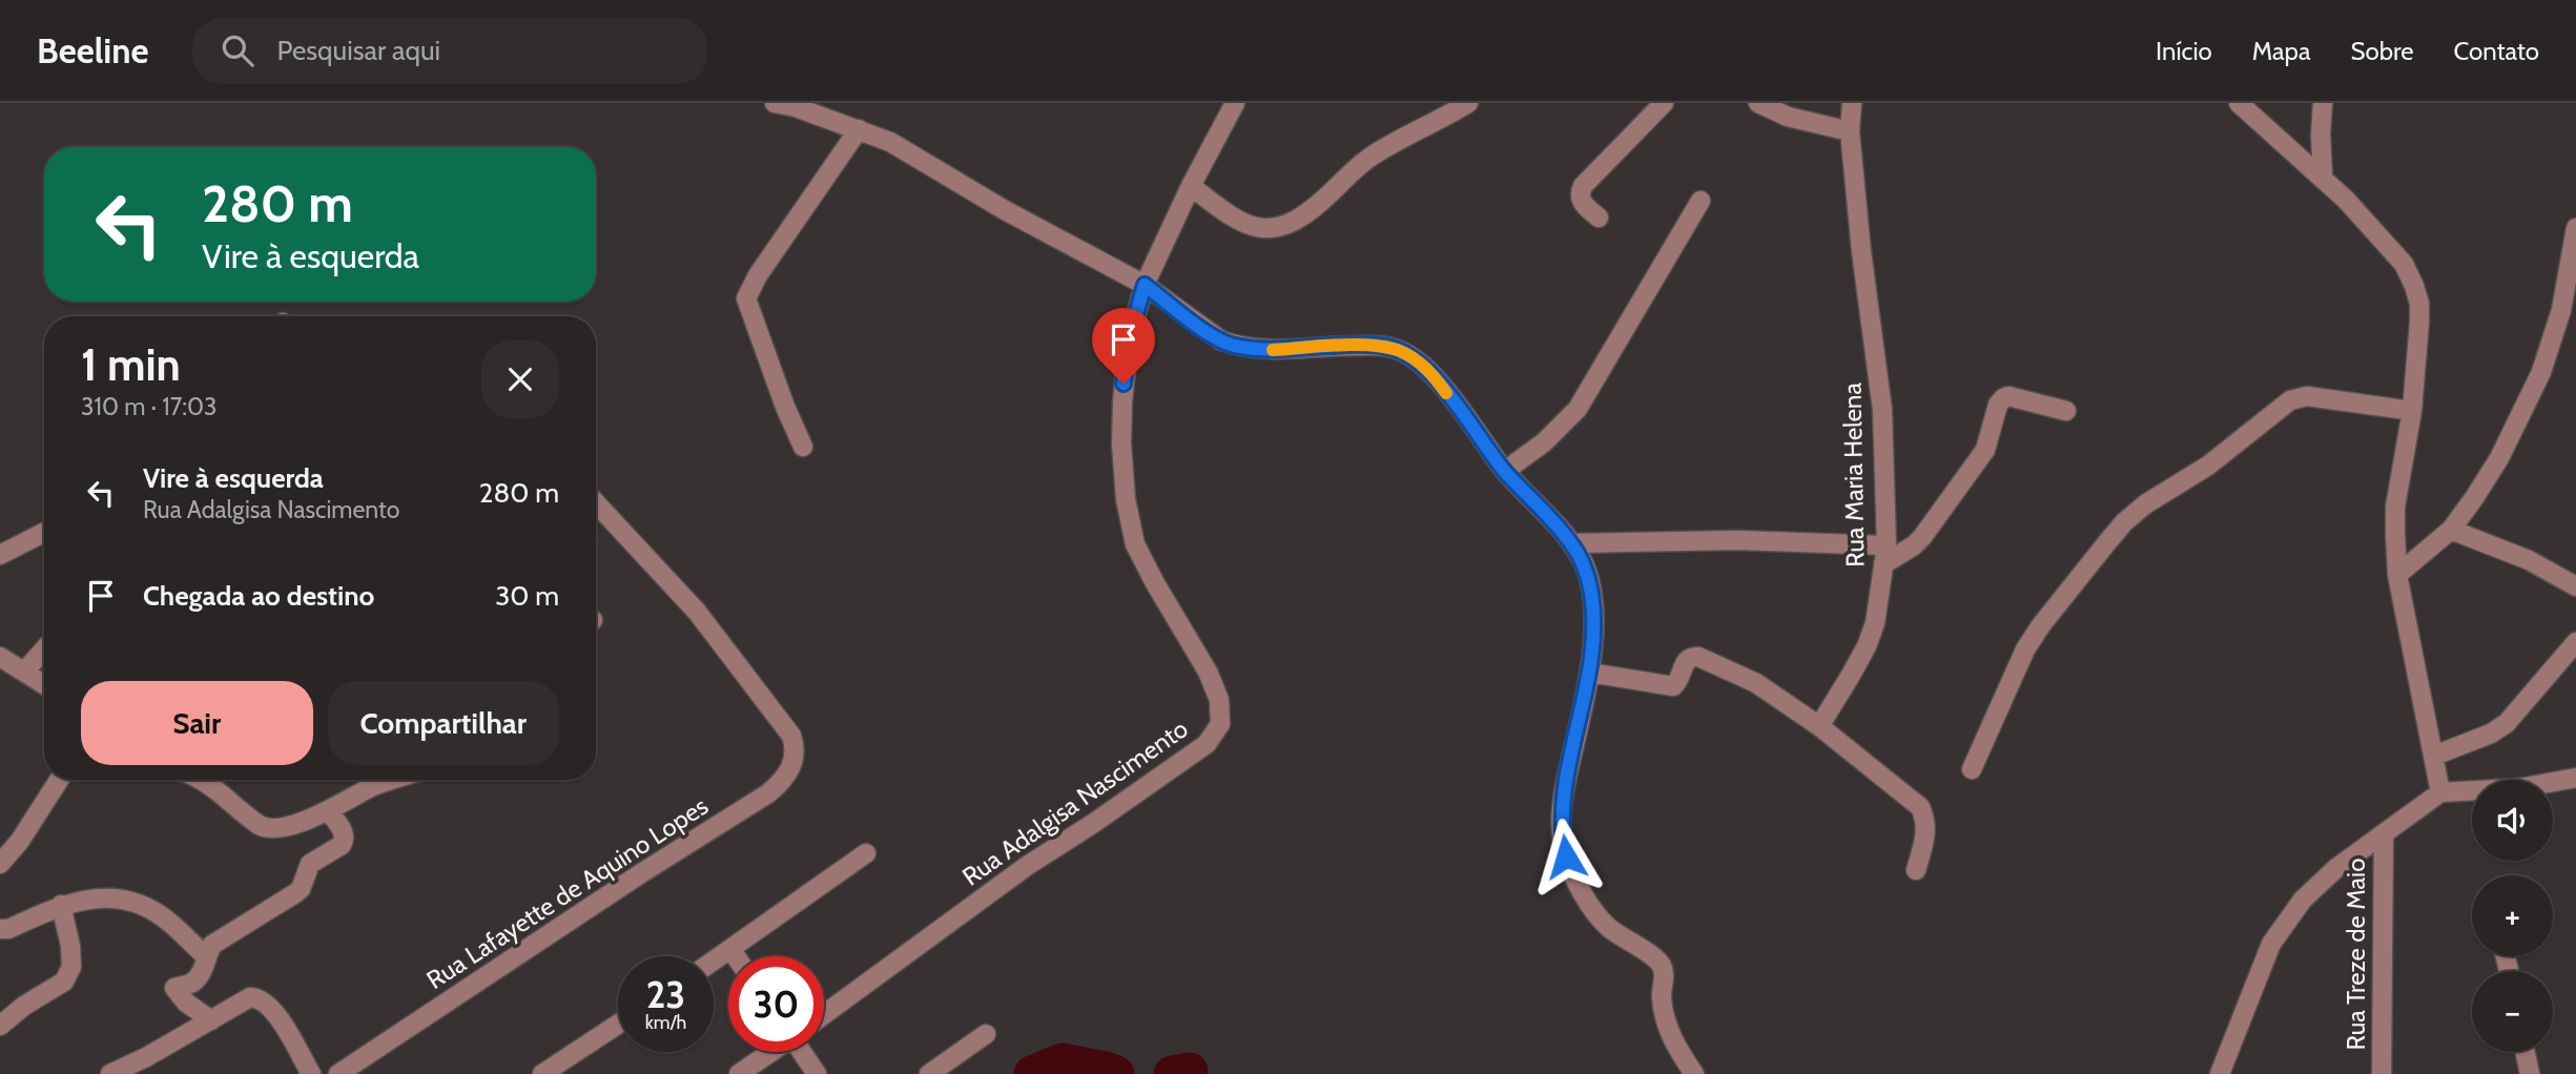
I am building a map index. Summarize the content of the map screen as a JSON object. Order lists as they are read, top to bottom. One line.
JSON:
{"streets":{"street":["Rua Maria Helena","Rua Adalgisa Nascimento","Rua Lafayette de Aquino Lopes","Rua Treze de Maio"]},"page":{"header":"Beeline","search":"Pesquisar aqui","nav":["Início","Mapa","Sobre","Contato"],"turn":["280 m","Vire à esquerda"],"heading":["1 min","310 m · 17:03"],"list":[{"name":"Vire à esquerda","note":"Rua Adalgisa Nascimento","value":"280 m"},{"name":"Chegada ao destino","value":"30 m"}],"buttons":["Sair","Compartilhar"],"map_buttons":["+","−"],"speed":"23 km/h","limit":"30"}}
